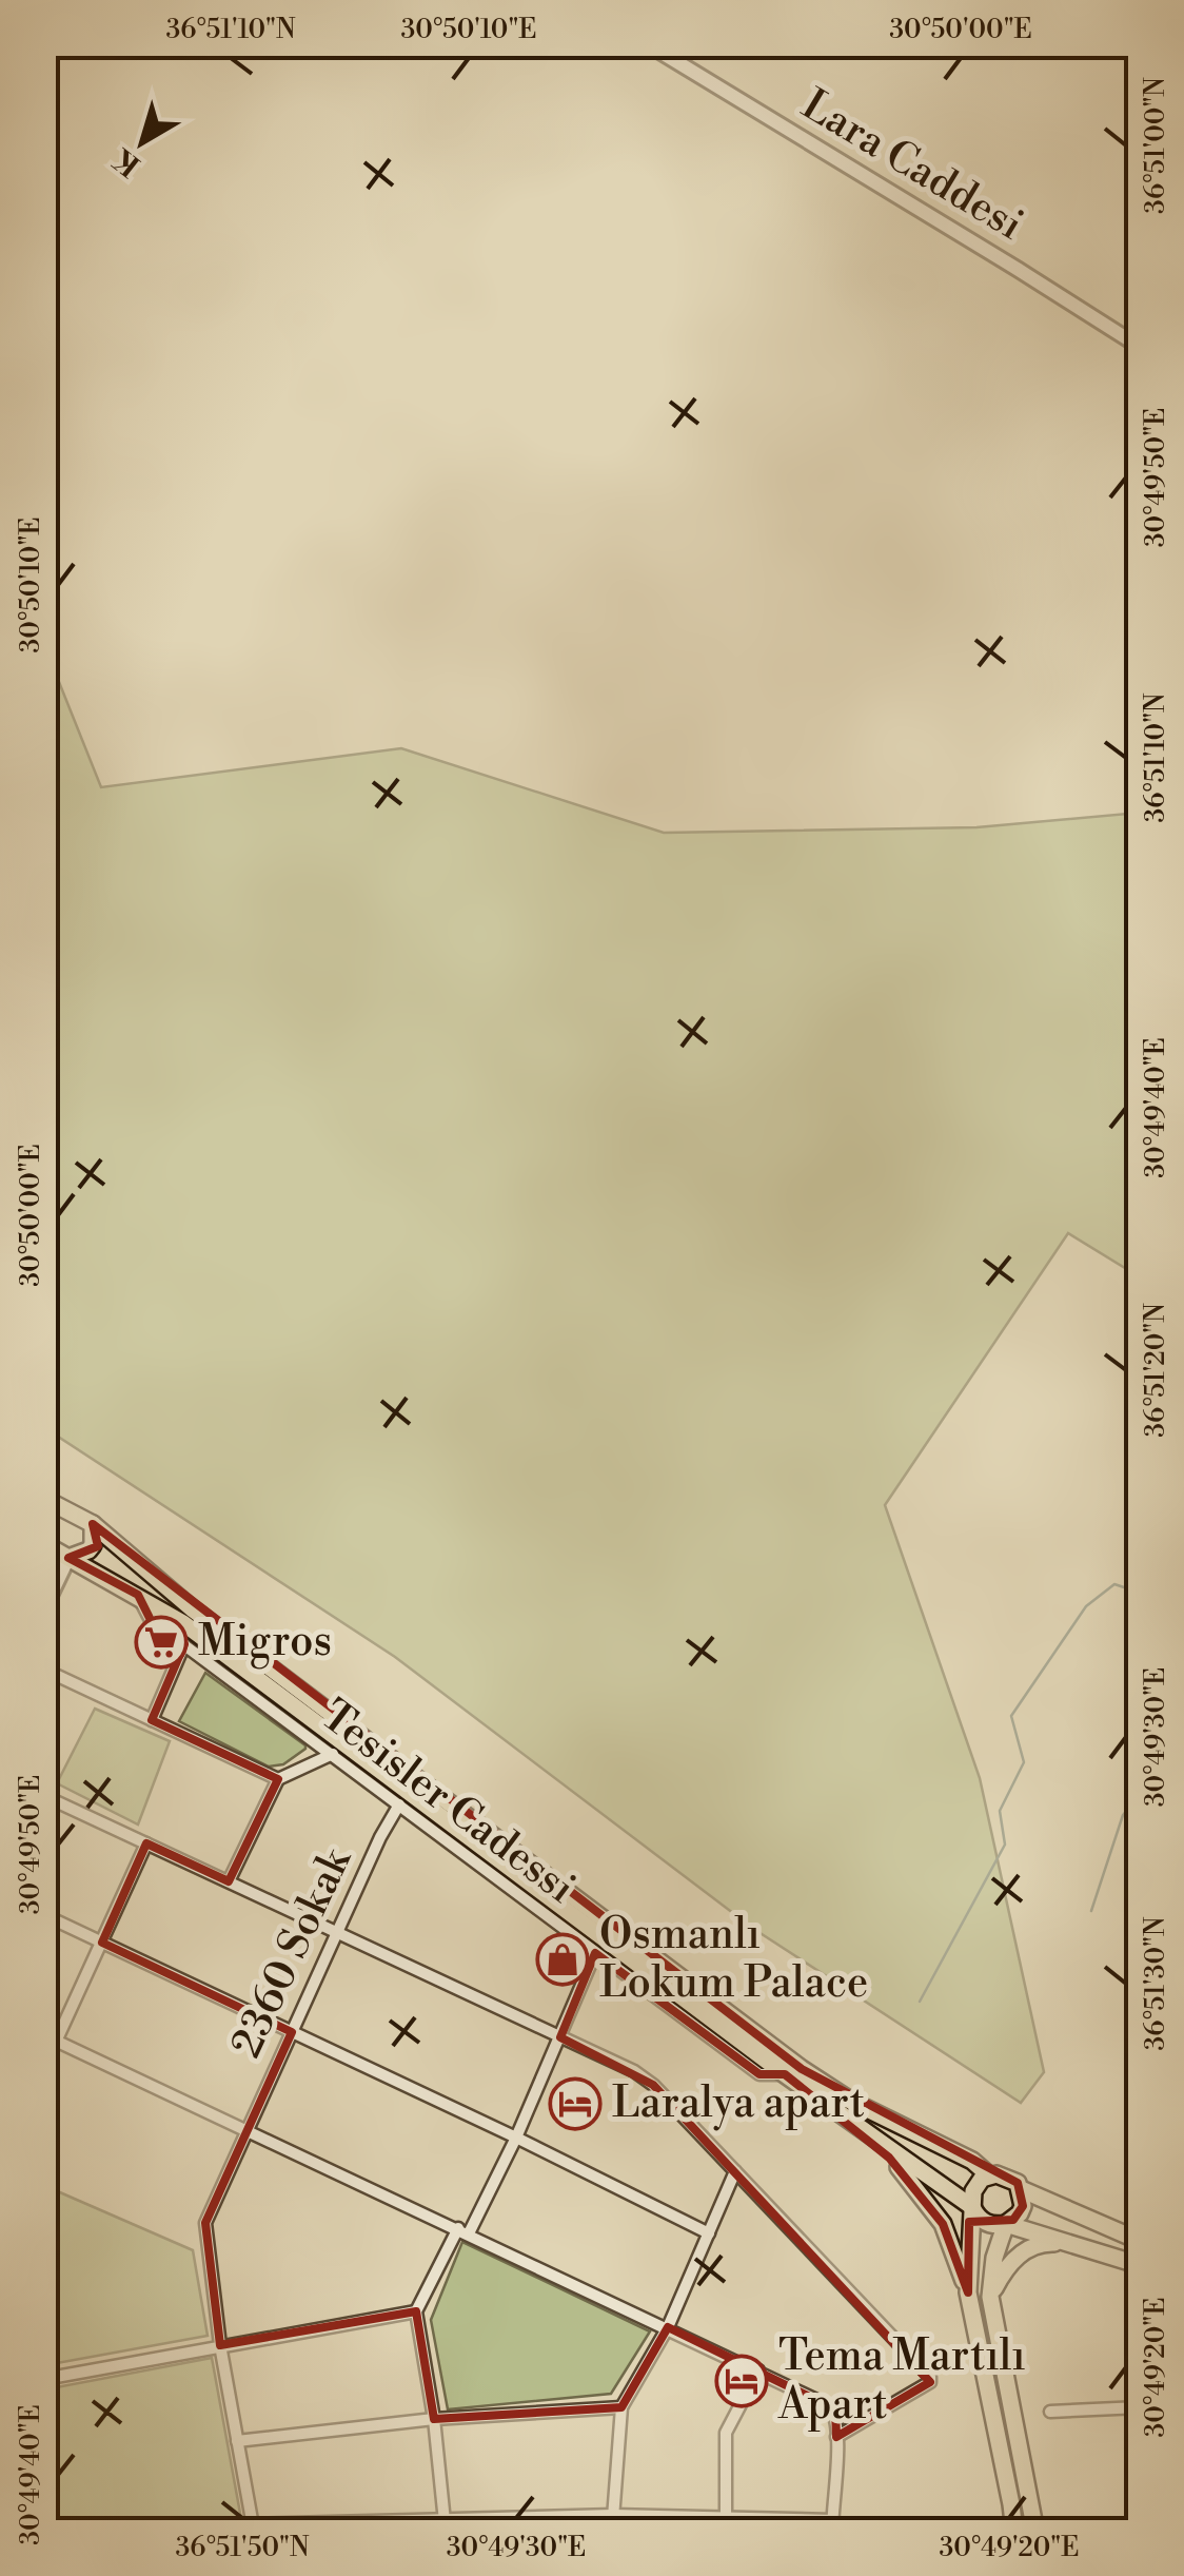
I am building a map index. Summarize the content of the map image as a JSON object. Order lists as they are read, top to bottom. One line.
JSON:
{"streets":{"street":["Lara Caddesi","Tesisler Cadessi","2360 Sokak"]},"crossings":[["Tesisler Cadessi","2360 Sokak"]],"places":{"supermarket":["Migros"],"shop":["Osmanlı Lokum Palace"],"hotel":["Laralya apart","Tema Martılı Apart"]},"north":"bottom left","coordinates":["36°51'10\"N","30°50'10\"E","30°50'00\"E","36°51'00\"N","30°49'50\"E","30°49'40\"E","36°51'20\"N","30°49'30\"E","36°51'30\"N","30°49'20\"E","36°51'50\"N"]}
